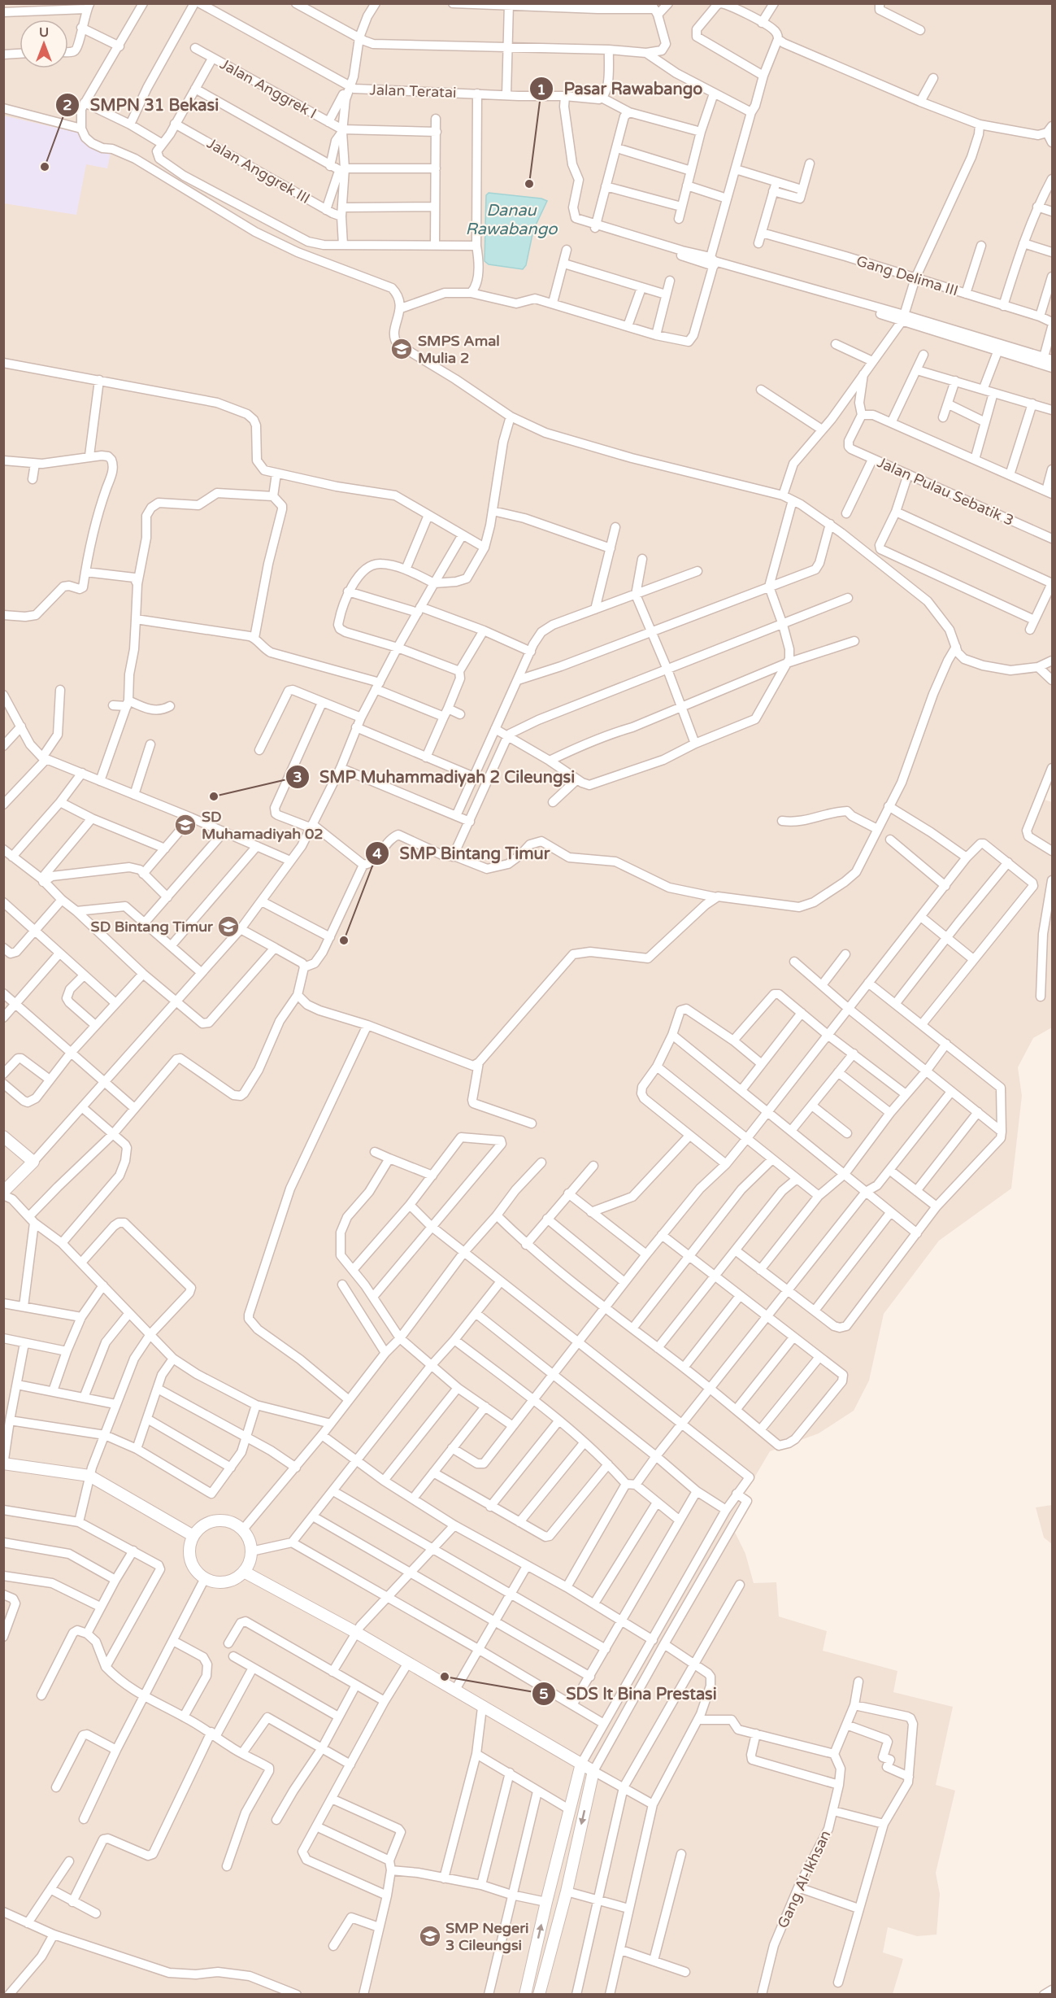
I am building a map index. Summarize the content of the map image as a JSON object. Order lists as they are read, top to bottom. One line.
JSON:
{"streets":{"street":["Jalan Anggrek I","Jalan Teratai","Jalan Anggrek III","Gang Delima III","Jalan Pulau Sebatik 3","Gang Al-Ikhsan"]},"water":["Danau Rawabango"],"places":{"other":["SMPN 31 Bekasi","Pasar Rawabango","SMP Muhammadiyah 2 Cileungsi","SMP Bintang Timur","SDS It Bina Prestasi"],"school or university":["SMPS Amal Mulia 2","SD Muhamadiyah 02","SD Bintang Timur","SMP Negeri 3 Cileungsi"]},"north":"top"}
